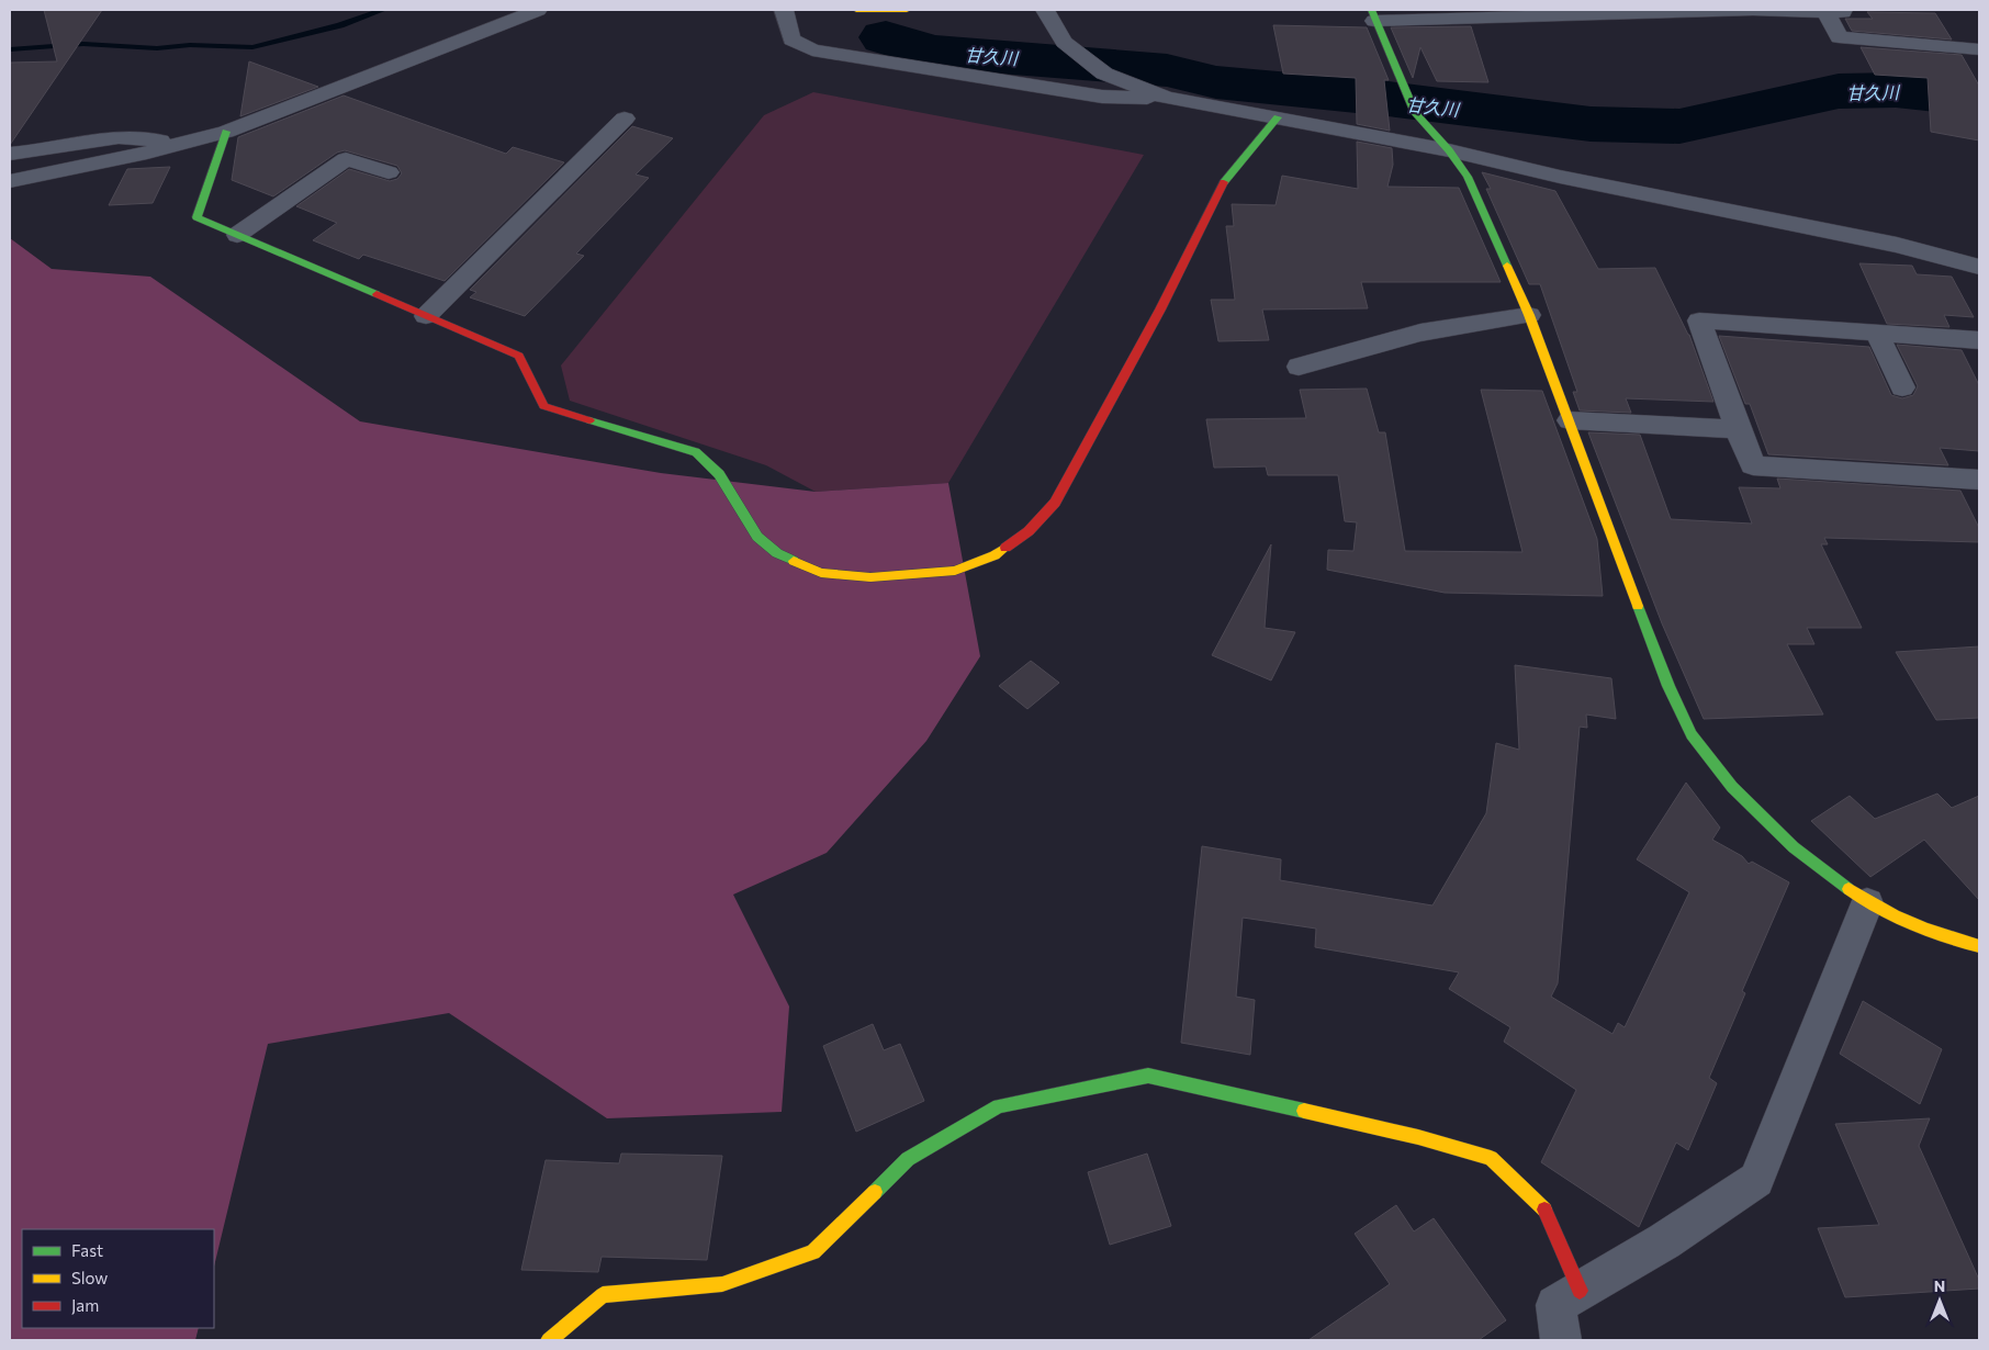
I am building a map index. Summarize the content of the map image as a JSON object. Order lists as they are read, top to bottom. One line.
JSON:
{"water":["甘久川"],"legend":["Fast","Slow","Jam"],"north":"top"}
